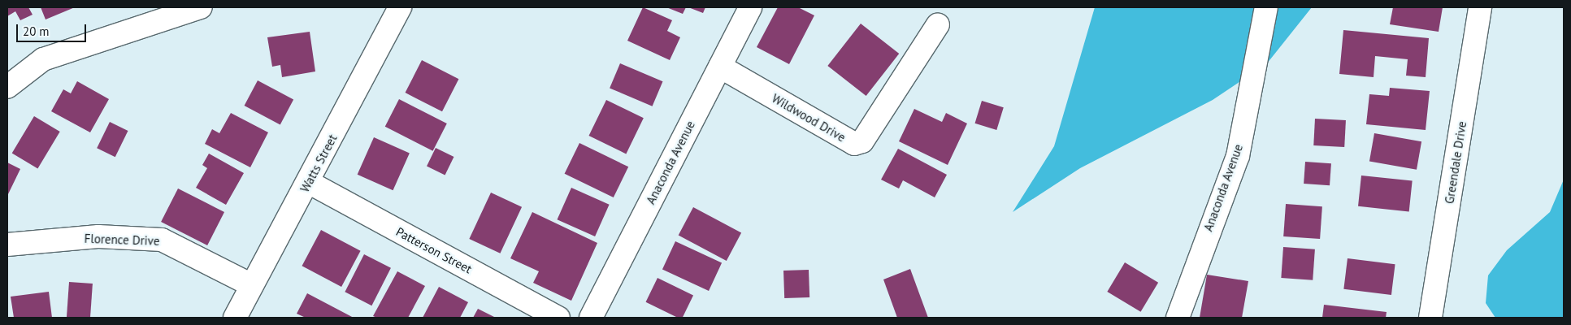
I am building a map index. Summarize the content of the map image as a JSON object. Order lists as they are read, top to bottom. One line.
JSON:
{"streets":{"street":["Wildwood Drive","Anaconda Avenue","Greendale Drive","Watts Street","Florence Drive","Patterson Street"]},"crossings":[["Wildwood Drive","Anaconda Avenue"],["Watts Street","Florence Drive"],["Watts Street","Patterson Street"]],"scale_bar":"20 m"}
